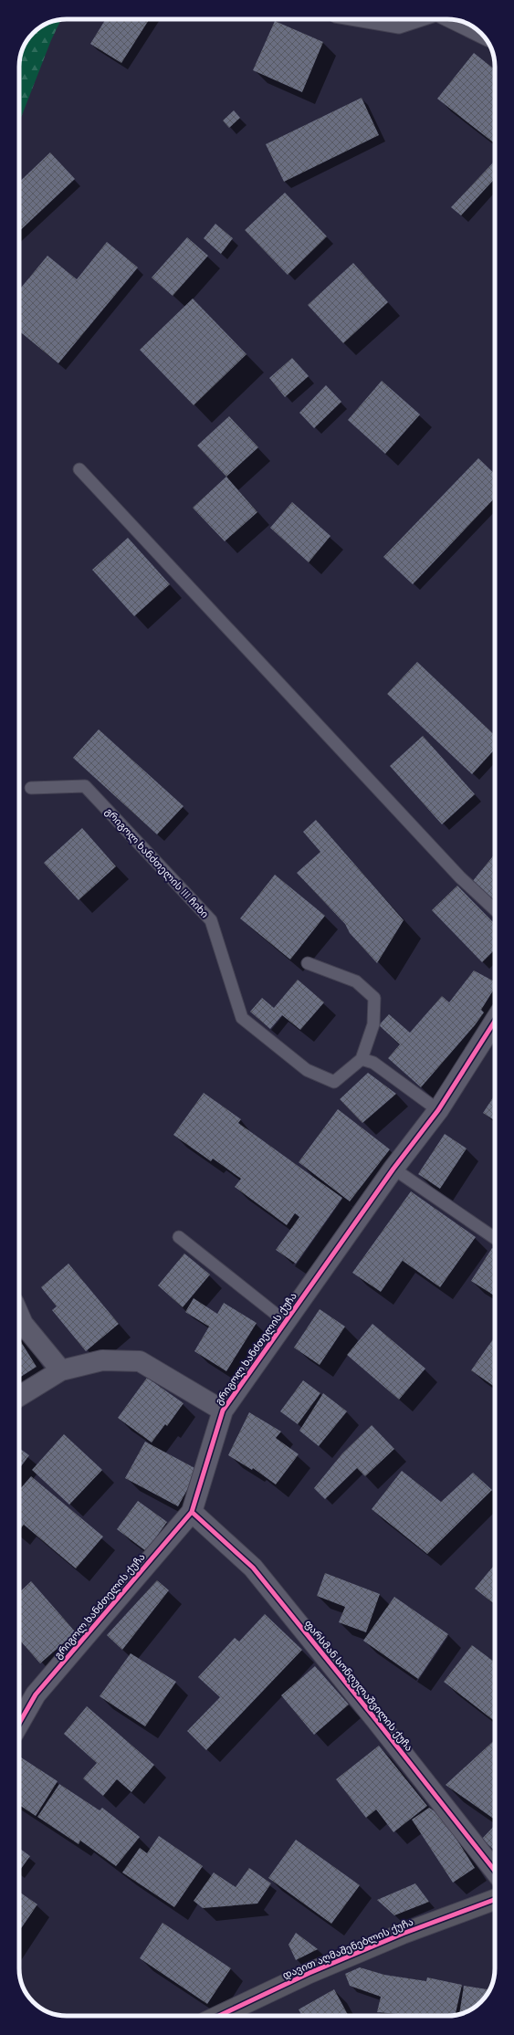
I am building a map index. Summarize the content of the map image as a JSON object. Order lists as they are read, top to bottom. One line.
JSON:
{"streets":{"street":["გრიგოლ ხანძთელის ქუჩა","ფარსმან სონღულაშვილის ქუჩა","დავით აღმაშენებლის ქუჩა"],"lane":["გრიგოლ ხანძთელის III ჩიხი"]},"crossings":[["გრიგოლ ხანძთელის ქუჩა","ფარსმან სონღულაშვილის ქუჩა"]]}
